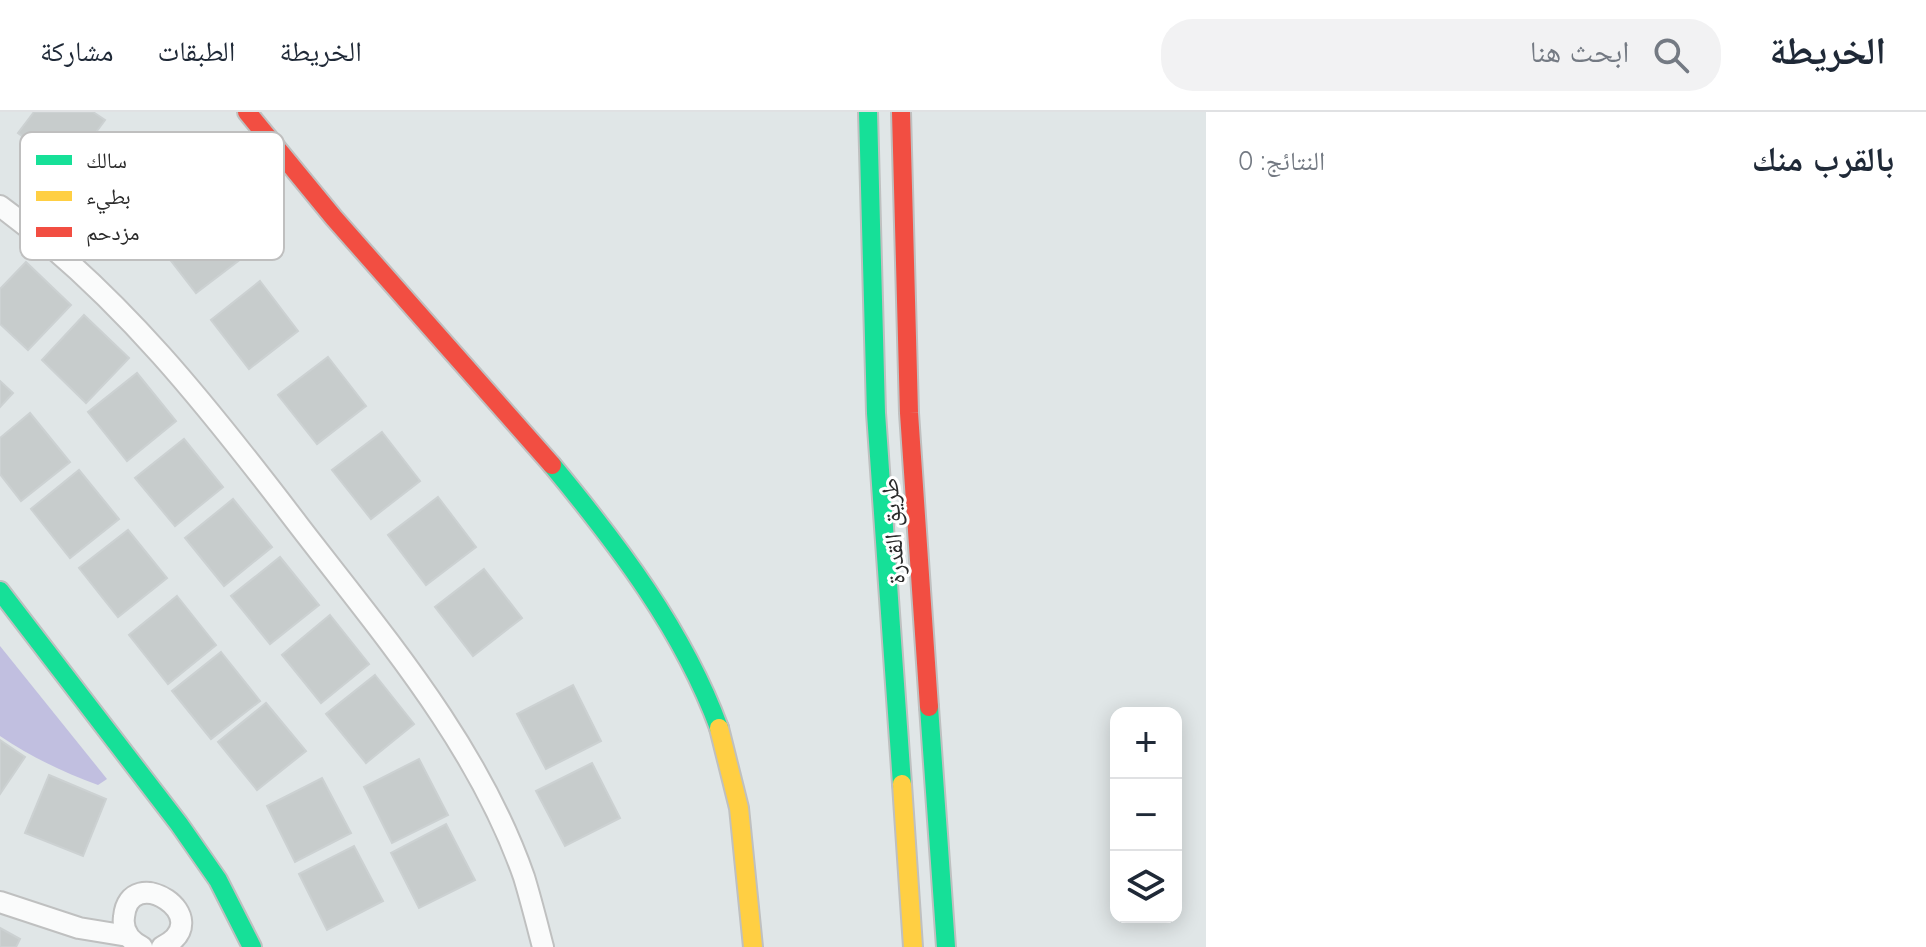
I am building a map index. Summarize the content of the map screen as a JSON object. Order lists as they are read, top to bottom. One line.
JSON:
{"streets":{"main road":["طريق القدرة"]},"legend":["سالك","بطيء","مزدحم"],"page":{"header":"الخريطة","search":"ابحث هنا","nav":["الخريطة","الطبقات","مشاركة"],"heading":["بالقرب منك","النتائج: 0"],"map_buttons":["+","−"]}}
